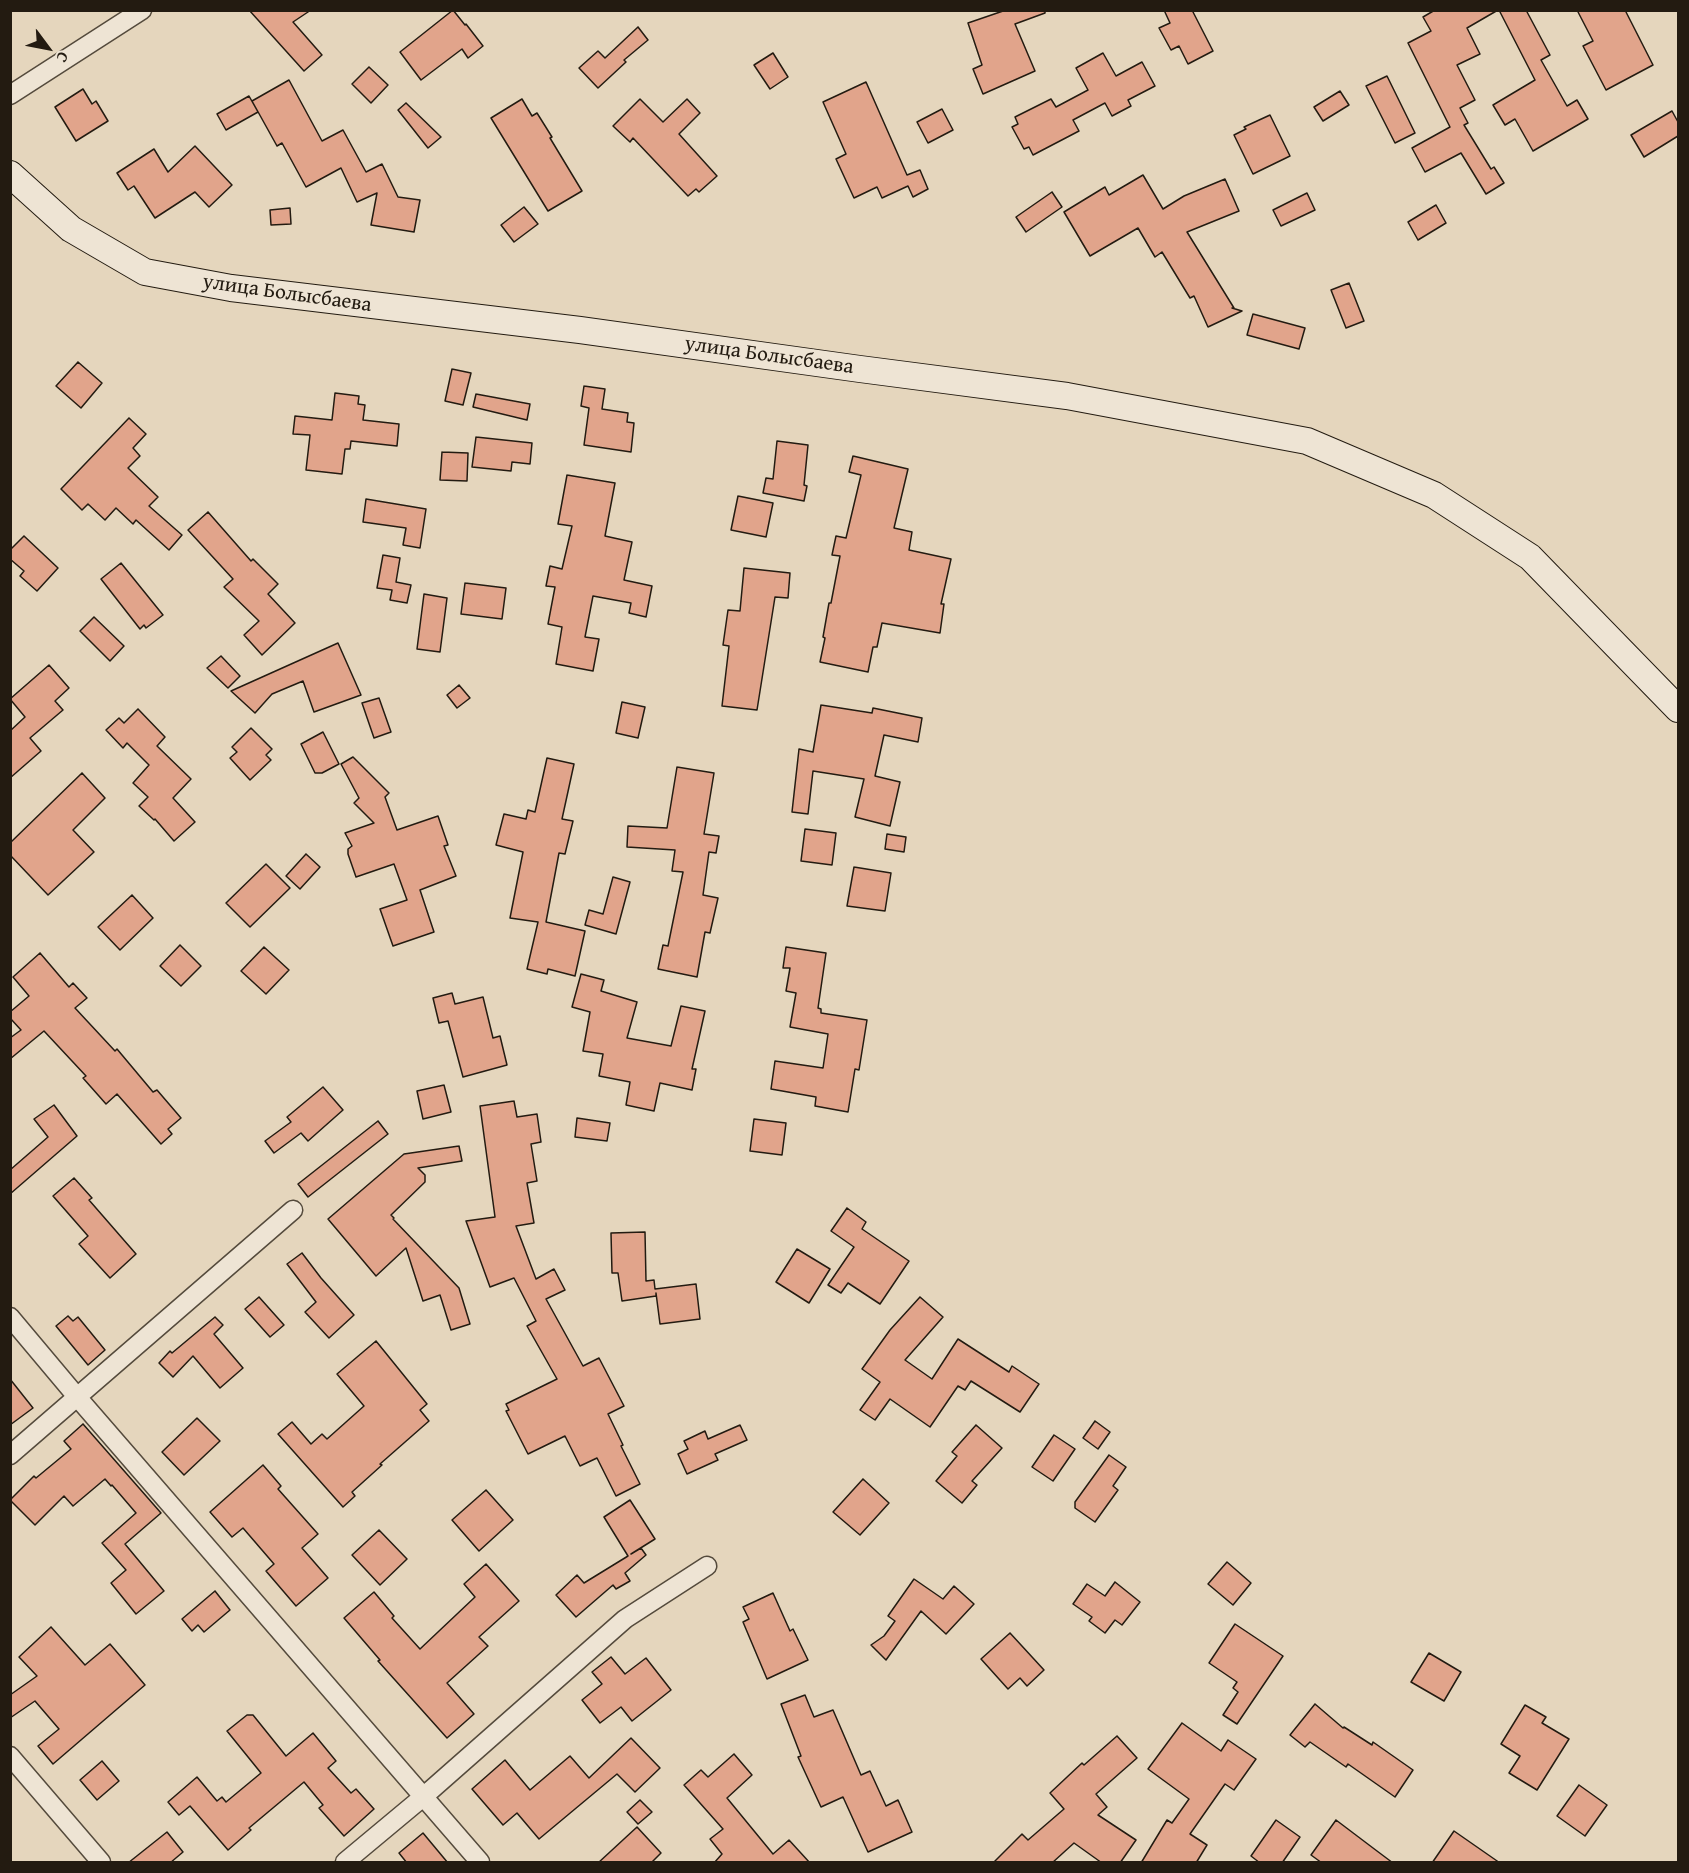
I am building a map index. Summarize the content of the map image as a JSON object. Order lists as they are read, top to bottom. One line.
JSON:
{"streets":{"street":["улица Болысбаева"]},"north":"bottom right"}
